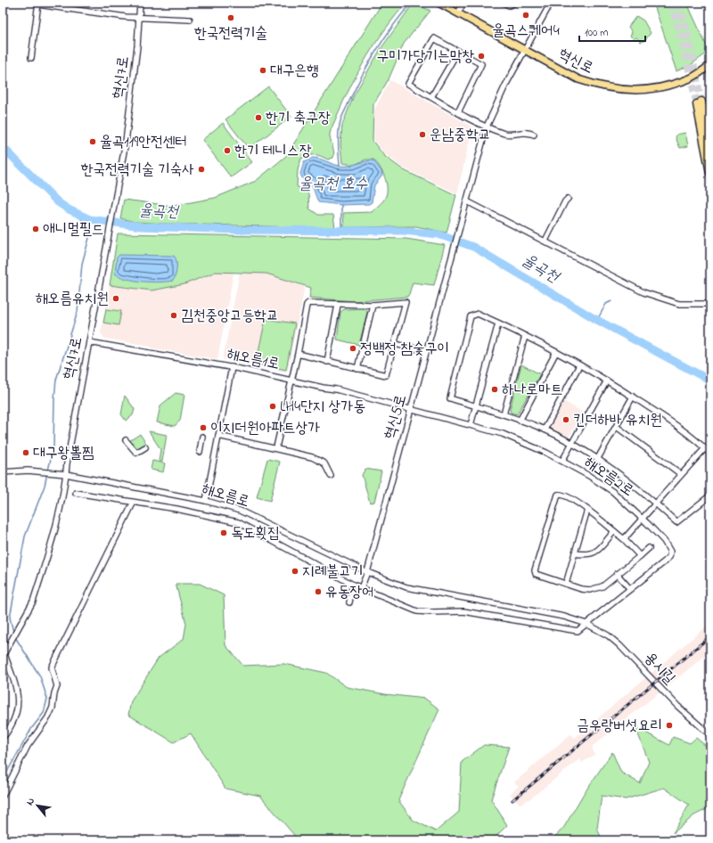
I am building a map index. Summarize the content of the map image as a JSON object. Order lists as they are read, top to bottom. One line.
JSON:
{"streets":{"main road":["혁신로"],"street":["혁신7로","해오름1로","혁신5로","해오름2로","해오름로","용시길"]},"crossings":[["혁신로","혁신5로"],["혁신7로","해오름1로"],["혁신7로","해오름로"],["해오름1로","혁신5로"],["해오름1로","해오름2로"],["혁신5로","해오름2로"],["혁신5로","해오름로"],["해오름2로","해오름로"],["해오름2로","용시길"],["해오름로","용시길"]],"water":["율곡천 호수","율곡천"],"places":["율곡스퀘어4","한국전력기술","구미가당기는막창","대구은행","한기 축구장","운남중학교","율곡119안전센터","한기 테니스장","한국전력기술 기숙사","애니멀필드","해오름유치원","김천중앙고등학교","정백정 참숯구이","하나로마트","LH4단지 상가동","킨더하바 유치원","이지더원아파트상가","대구왕뽈찜","독도횟집","지례불고기","유동장어","금우랑버섯요리"],"scale_bar":"100 m","north":"top left"}
